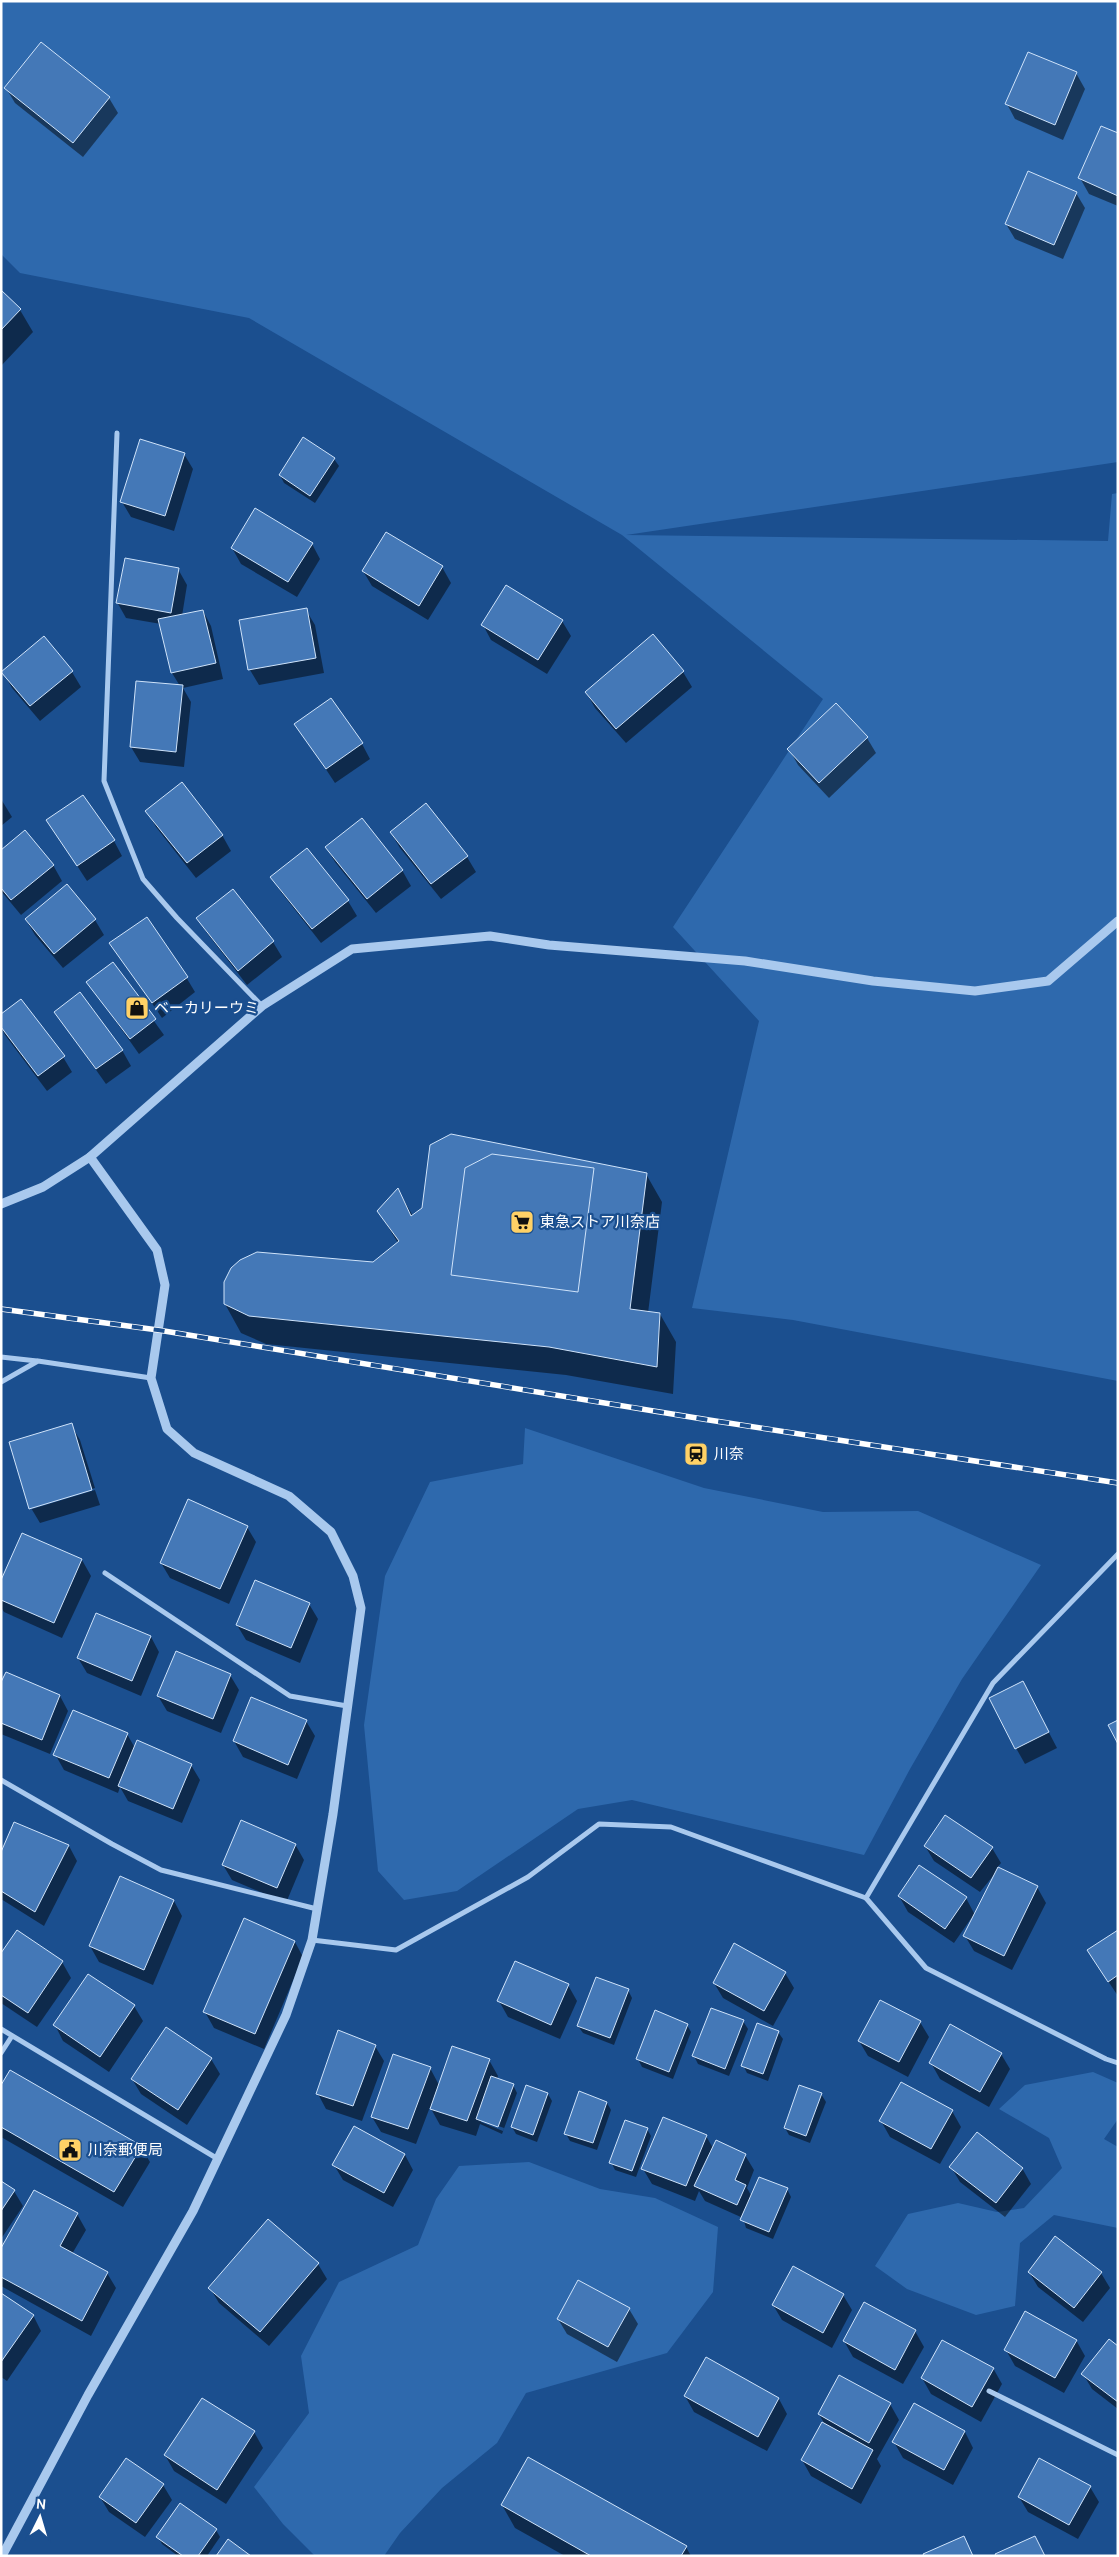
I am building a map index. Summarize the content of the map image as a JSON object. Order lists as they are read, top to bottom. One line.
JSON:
{"places":{"shop":["ベーカリーウミ"],"supermarket":["東急ストア川奈店"],"station":["川奈"],"public building":["川奈郵便局"]},"north":"top"}
